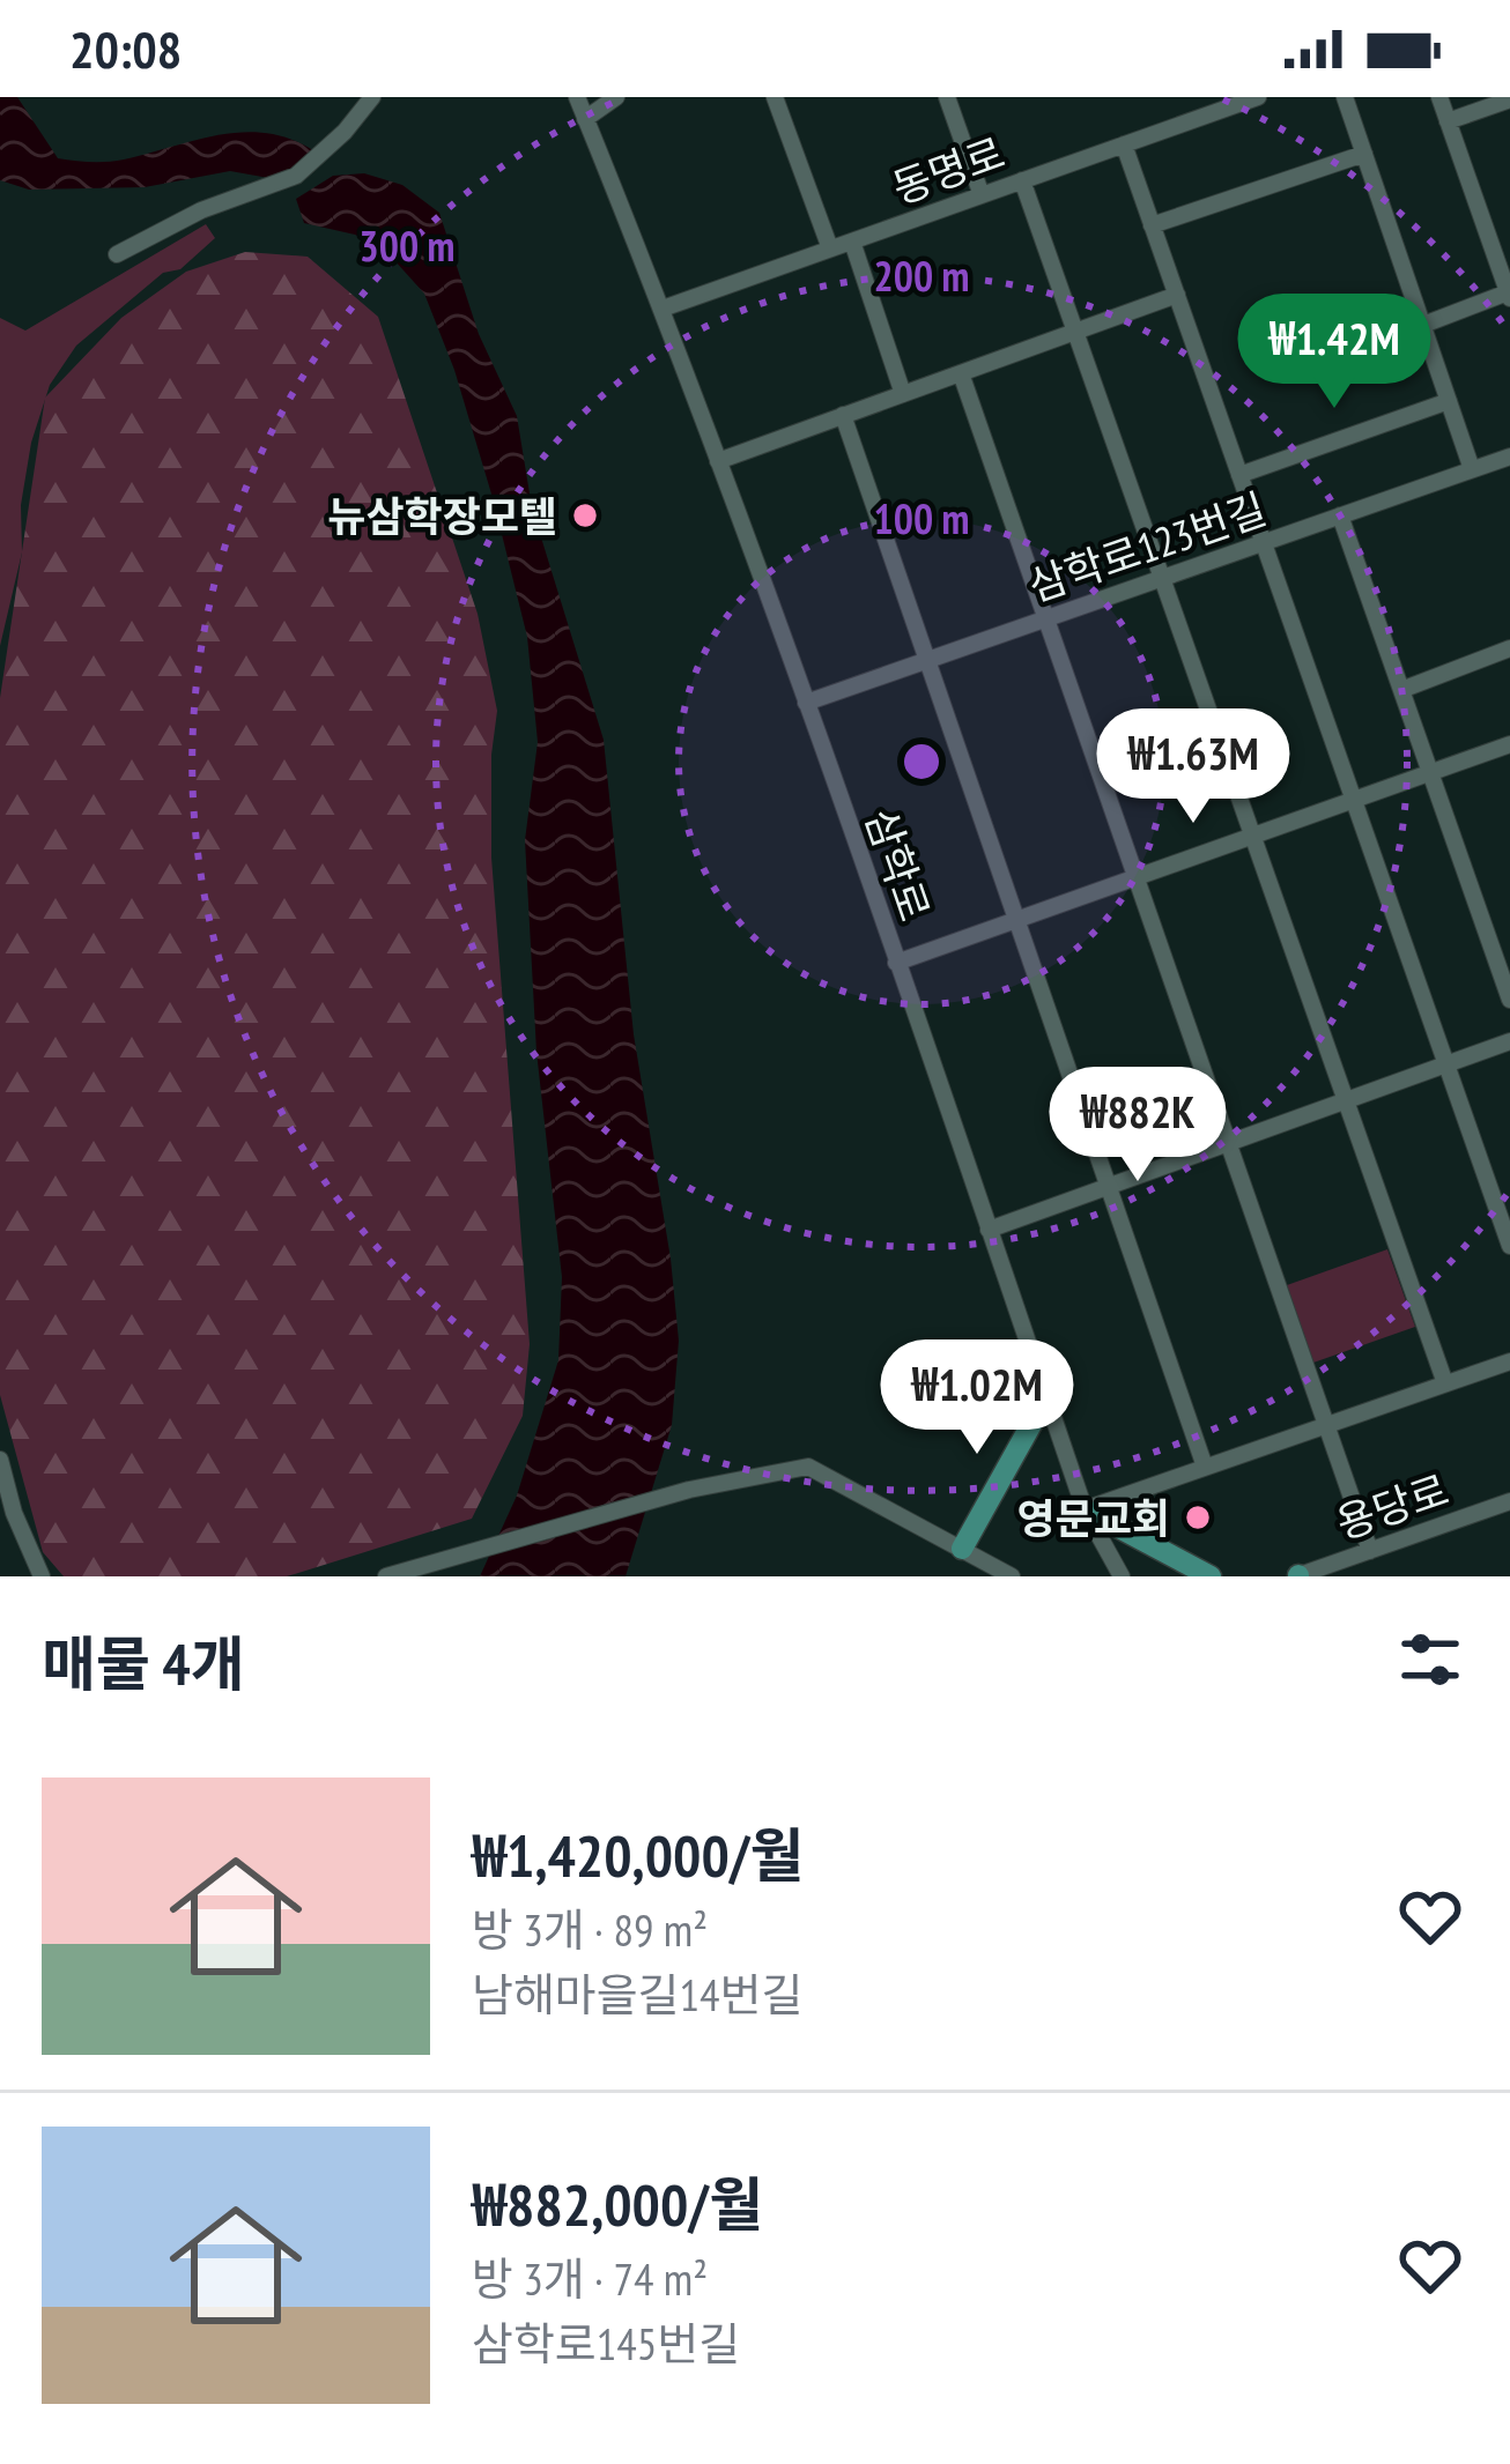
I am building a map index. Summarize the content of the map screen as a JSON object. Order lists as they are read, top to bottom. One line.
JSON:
{"streets":{"street":["동명로","삼학로123번길","삼학로","용당로"]},"crossings":[["동명로","삼학로"],["삼학로123번길","삼학로"]],"places":["뉴삼학장모텔","영문교회"],"page":{"status":"20:08","price":["₩1.42M","₩1.63M","₩882K","₩1.02M"],"heading":"매물 4개","list":[{"name":"₩1,420,000/월","note":"방 3개 · 89 m² · 남해마을길14번길"},{"name":"₩882,000/월","note":"방 3개 · 74 m² · 삼학로145번길"}]},"rings":["300 m","200 m","100 m"]}
